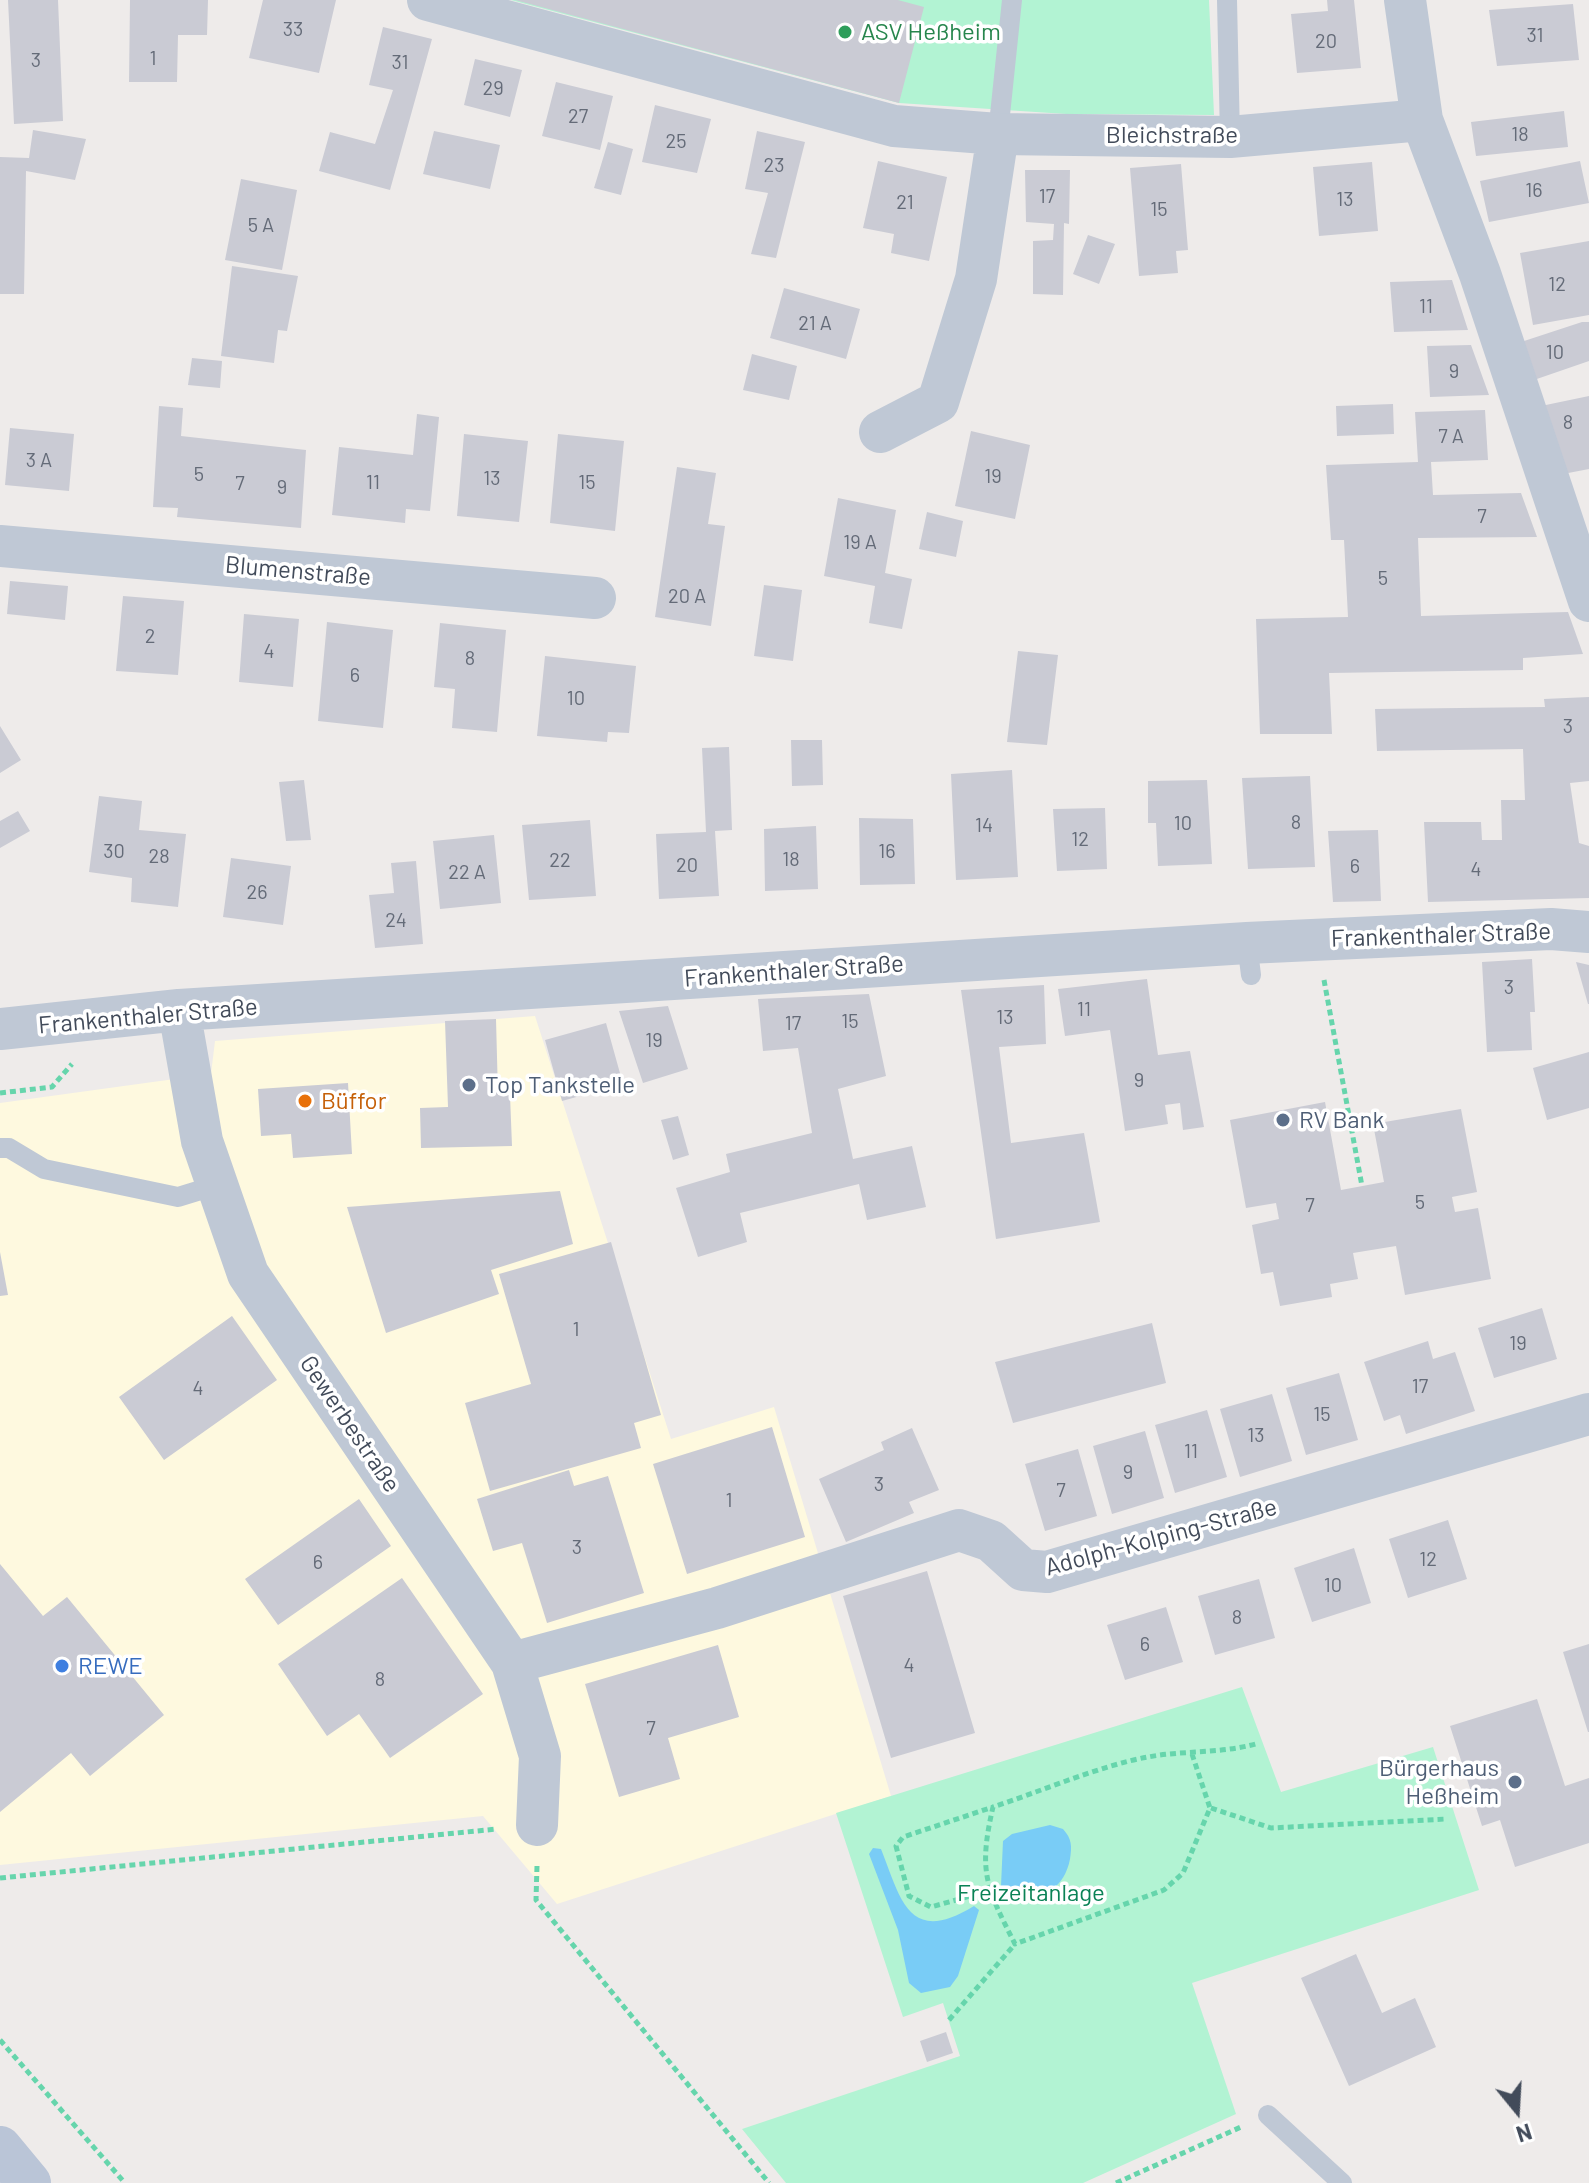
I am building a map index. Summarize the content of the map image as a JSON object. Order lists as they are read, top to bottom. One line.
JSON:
{"streets":{"street":["Bleichstraße","Blumenstraße","Frankenthaler Straße","Gewerbestraße","Adolph-Kolping-Straße"]},"crossings":[["Frankenthaler Straße","Gewerbestraße"],["Gewerbestraße","Adolph-Kolping-Straße"]],"parks":["Freizeitanlage"],"places":["ASV Heßheim","Top Tankstelle","Büffor","RV Bank","REWE","Bürgerhaus Heßheim"],"house_numbers":["33","31","20","1","3","31","29","27","18","25","23","16","17","13","21","15","5 A","12","11","21 A","10","9","8","7 A","3 A","5","19","13","11","15","7","9","7","19 A","5","20 A","2","4","8","6","10","3","8","10","14","12","30","16","28","18","22","20","6","4","22 A","26","24","3","11","13","15","17","19","9","5","7","1","19","17","4","15","13","11","9","3","7","1","3","12","6","10","8","6","4","8","7"],"north":"bottom"}
